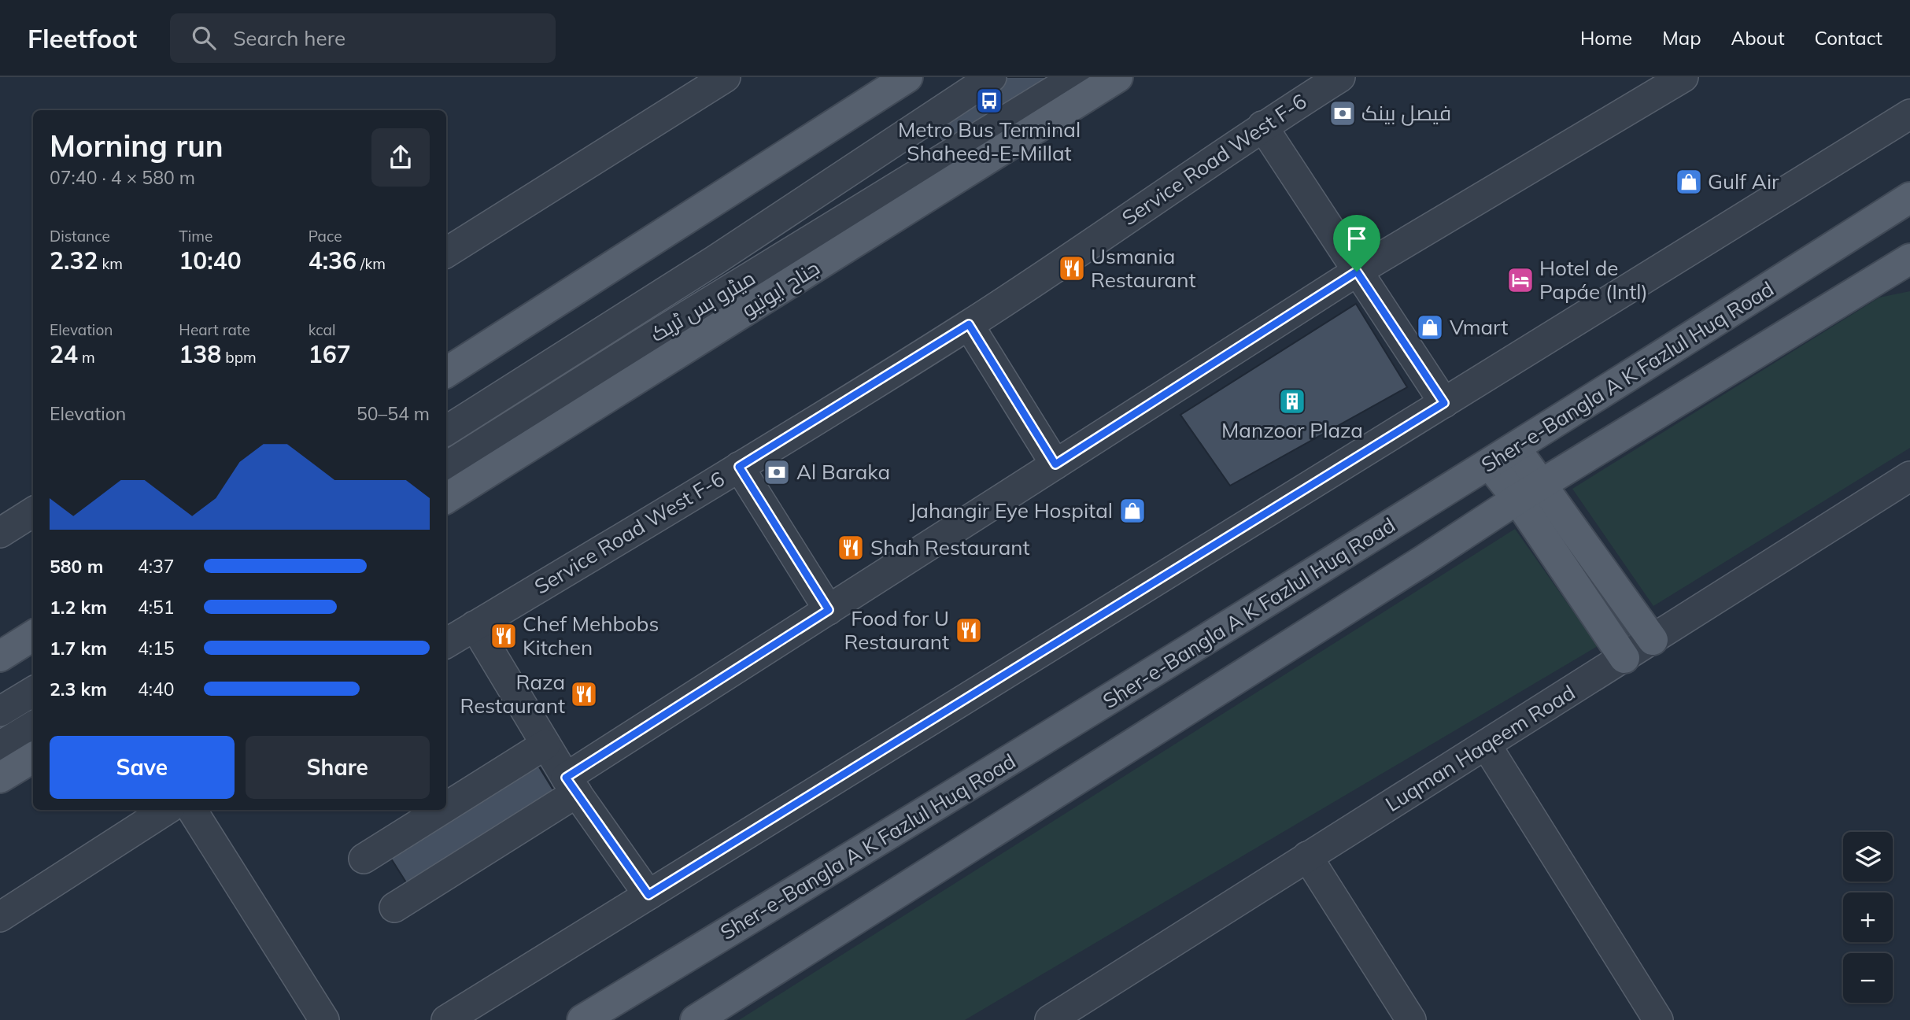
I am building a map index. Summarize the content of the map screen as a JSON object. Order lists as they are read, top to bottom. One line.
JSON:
{"streets":{"main road":["جناح ایونیو","Sher-e-Bangla A K Fazlul Huq Road"],"street":["Service Road West F-6","میٹرو بس ٹریک","Luqman Haqeem Road"]},"places":{"bus stop":["Metro Bus Terminal Shaheed-E-Millat"],"bank":["فیصل بینک","Al Baraka"],"shop":["Gulf Air","Vmart","Jahangir Eye Hospital"],"restaurant":["Usmania Restaurant","Shah Restaurant","Food for U Restaurant","Chef Mehbobs Kitchen","Raza Restaurant"],"hotel":["Hotel de Papáe (Intl)"],"building":["Manzoor Plaza"]},"page":{"header":"Fleetfoot","search":"Search here","nav":["Home","Map","About","Contact"],"heading":["Morning run","07:40 · 4 × 580 m"],"stats":[["Distance","2.32 km"],["Time","10:40"],["Pace","4:36 /km"],["Elevation","24 m"],["Heart rate","138 bpm"],["kcal","167"]],"chart":["Elevation","50–54 m"],"list":[{"name":"580 m","note":"4:37"},{"name":"1.2 km","note":"4:51"},{"name":"1.7 km","note":"4:15"},{"name":"2.3 km","note":"4:40"}],"buttons":["Save","Share"],"map_buttons":["+","−"]}}
